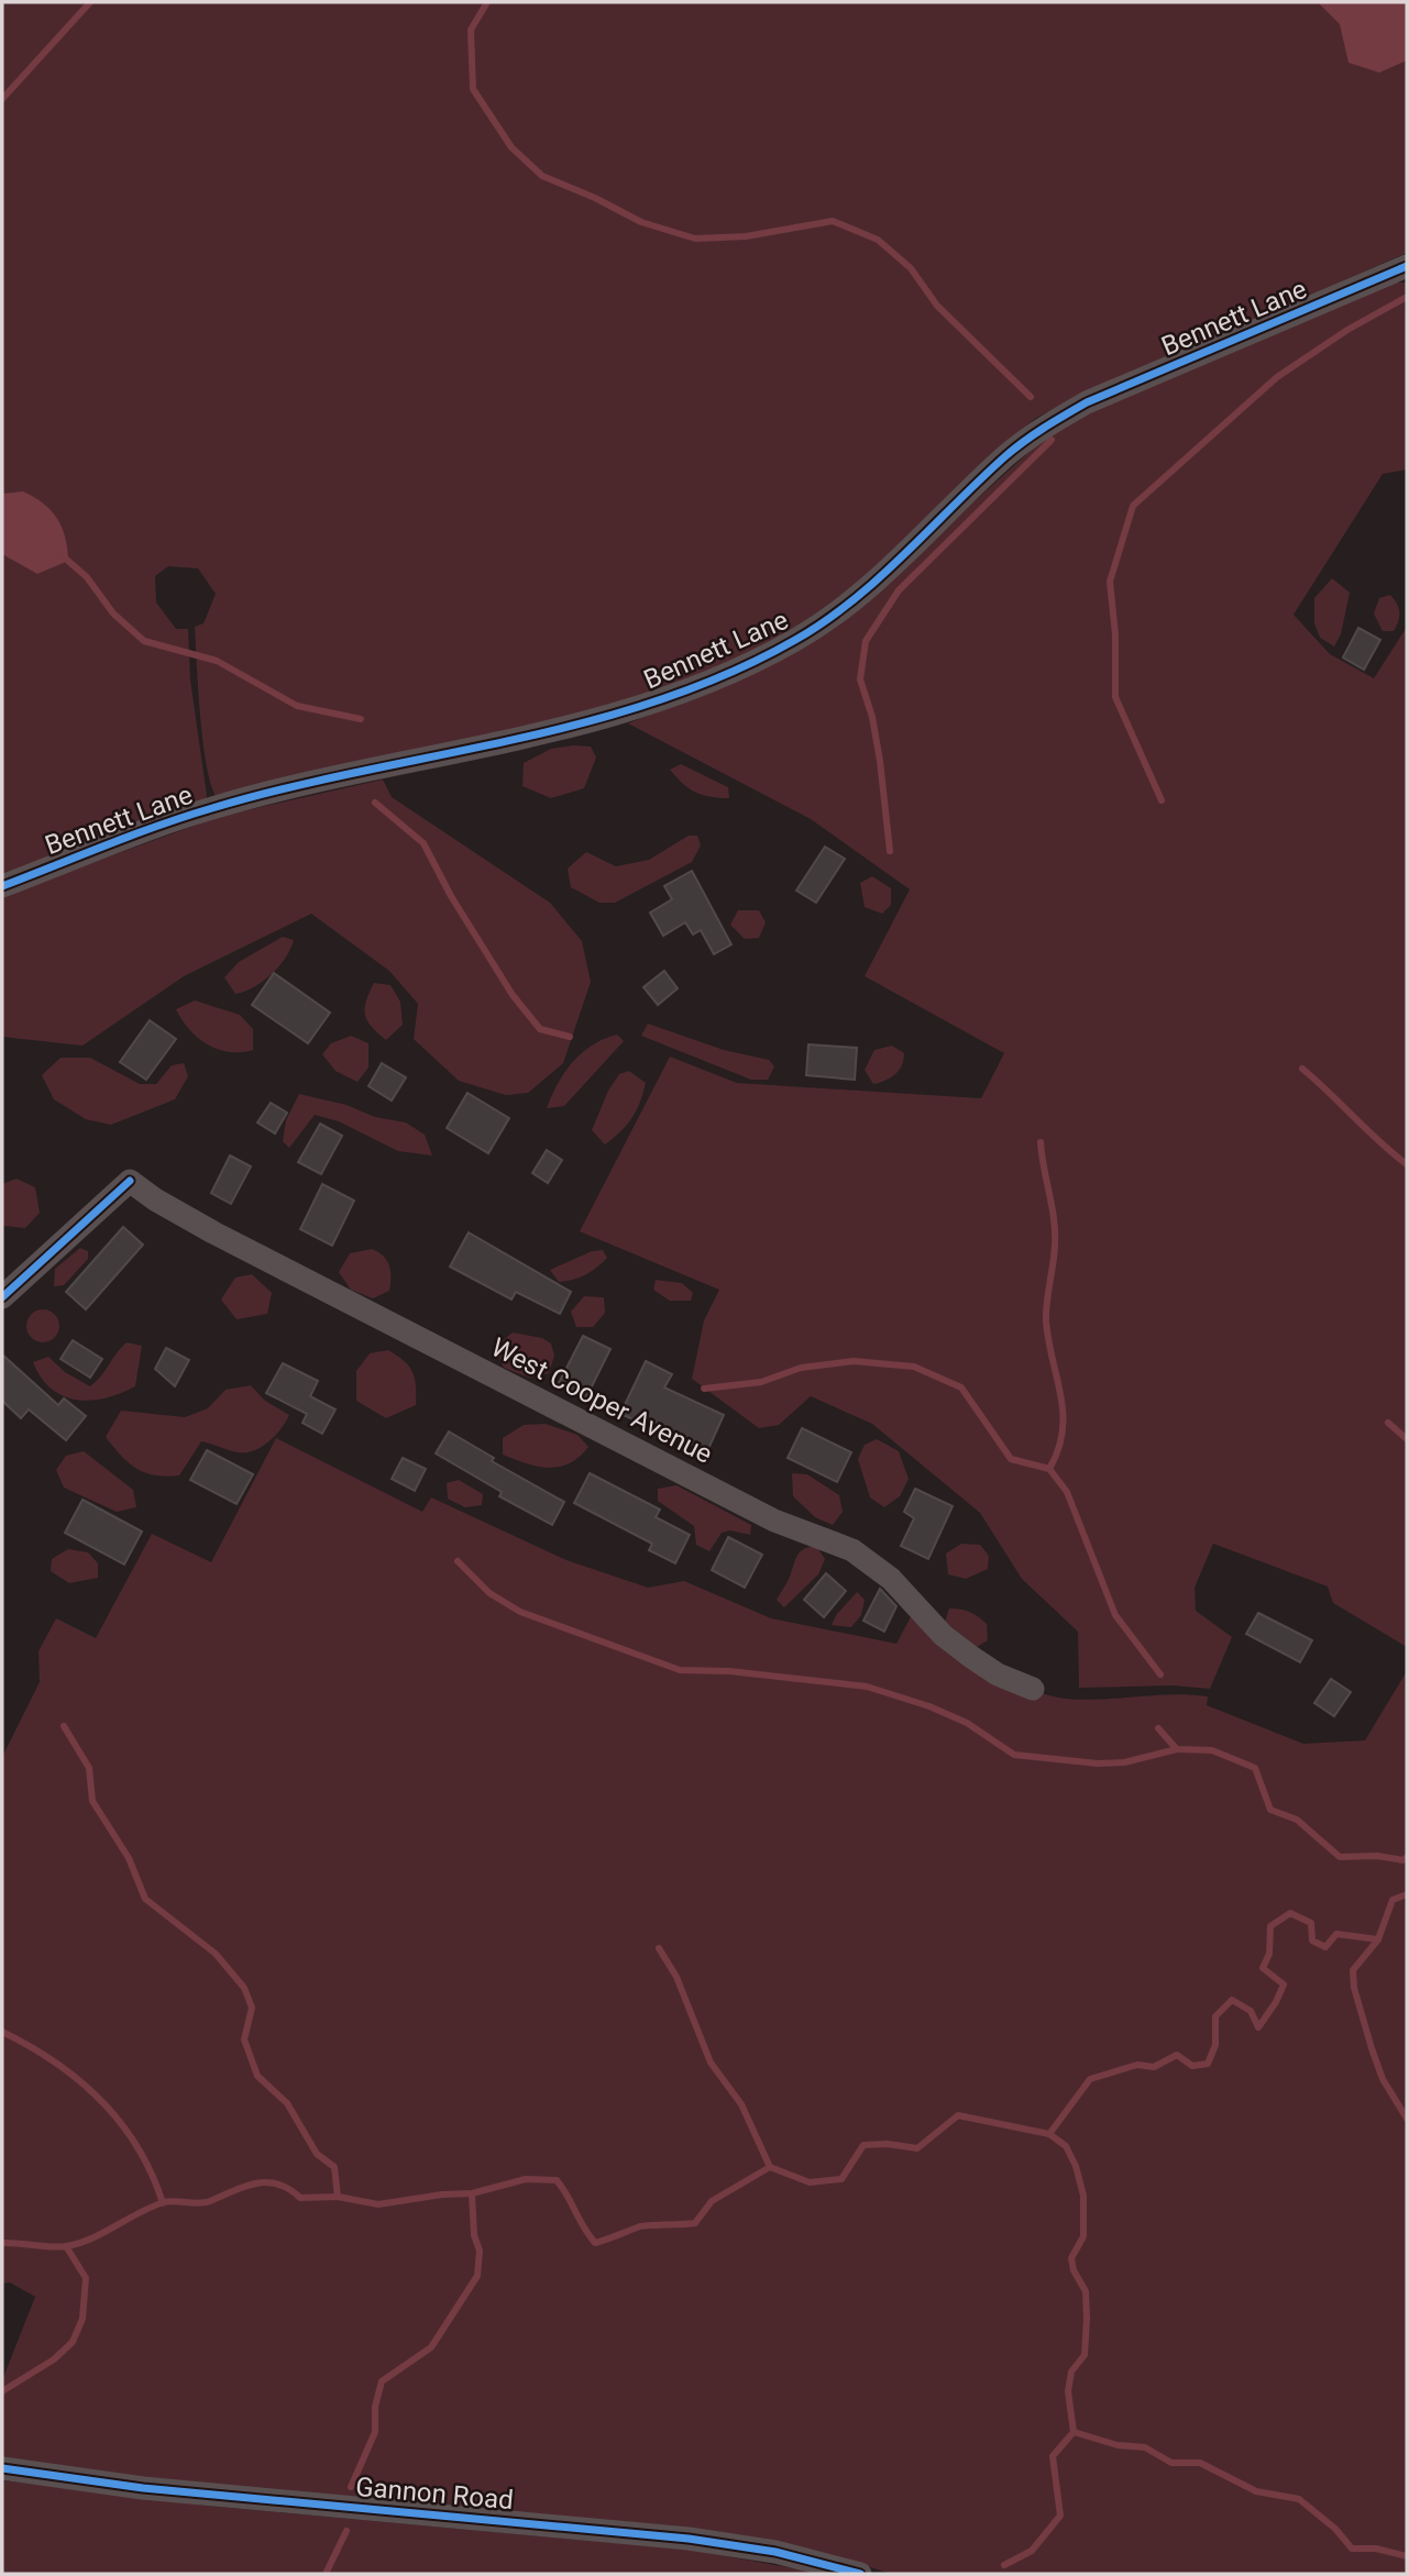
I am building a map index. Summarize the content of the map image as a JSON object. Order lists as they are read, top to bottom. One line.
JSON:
{"streets":{"street":["Bennett Lane","West Cooper Avenue","Gannon Road"]}}
